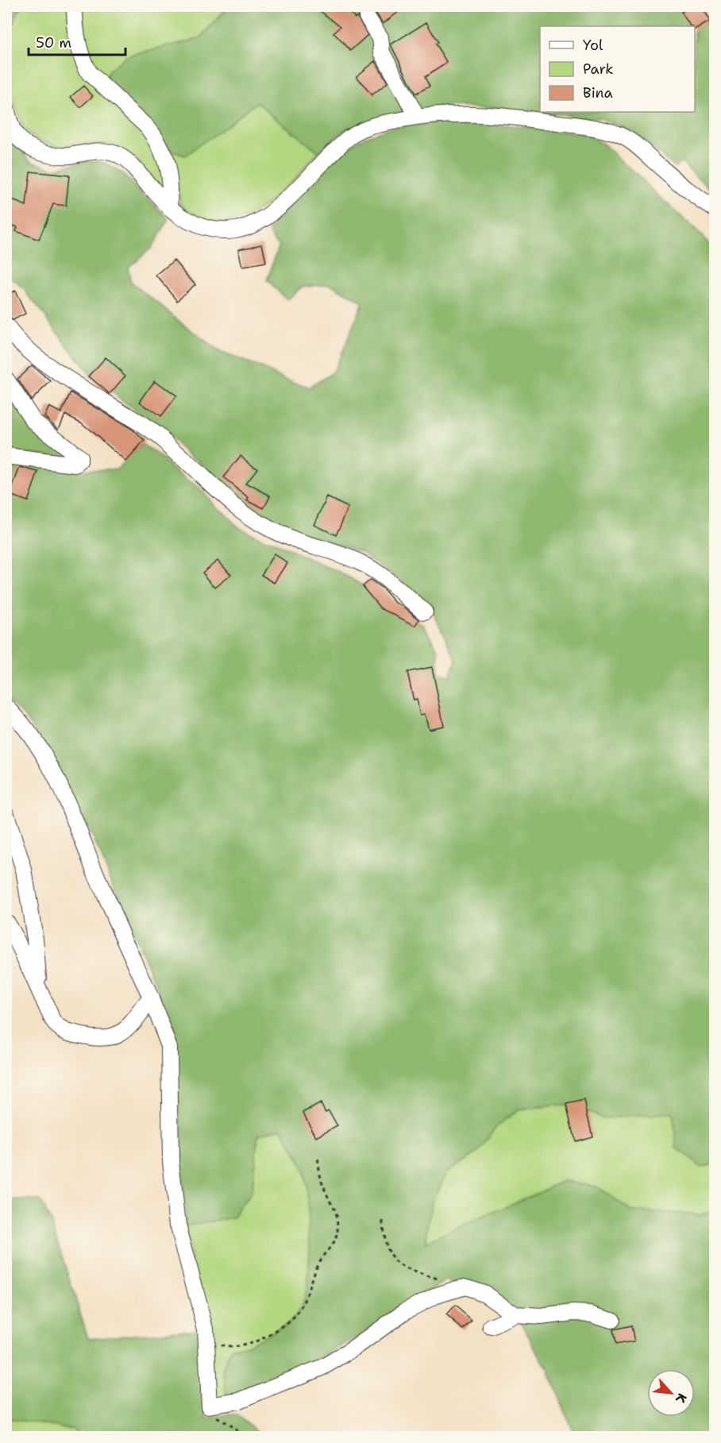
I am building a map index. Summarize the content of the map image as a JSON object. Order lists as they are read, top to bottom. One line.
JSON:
{"legend":["Yol","Park","Bina"],"scale_bar":"50 m","north":"bottom right"}
